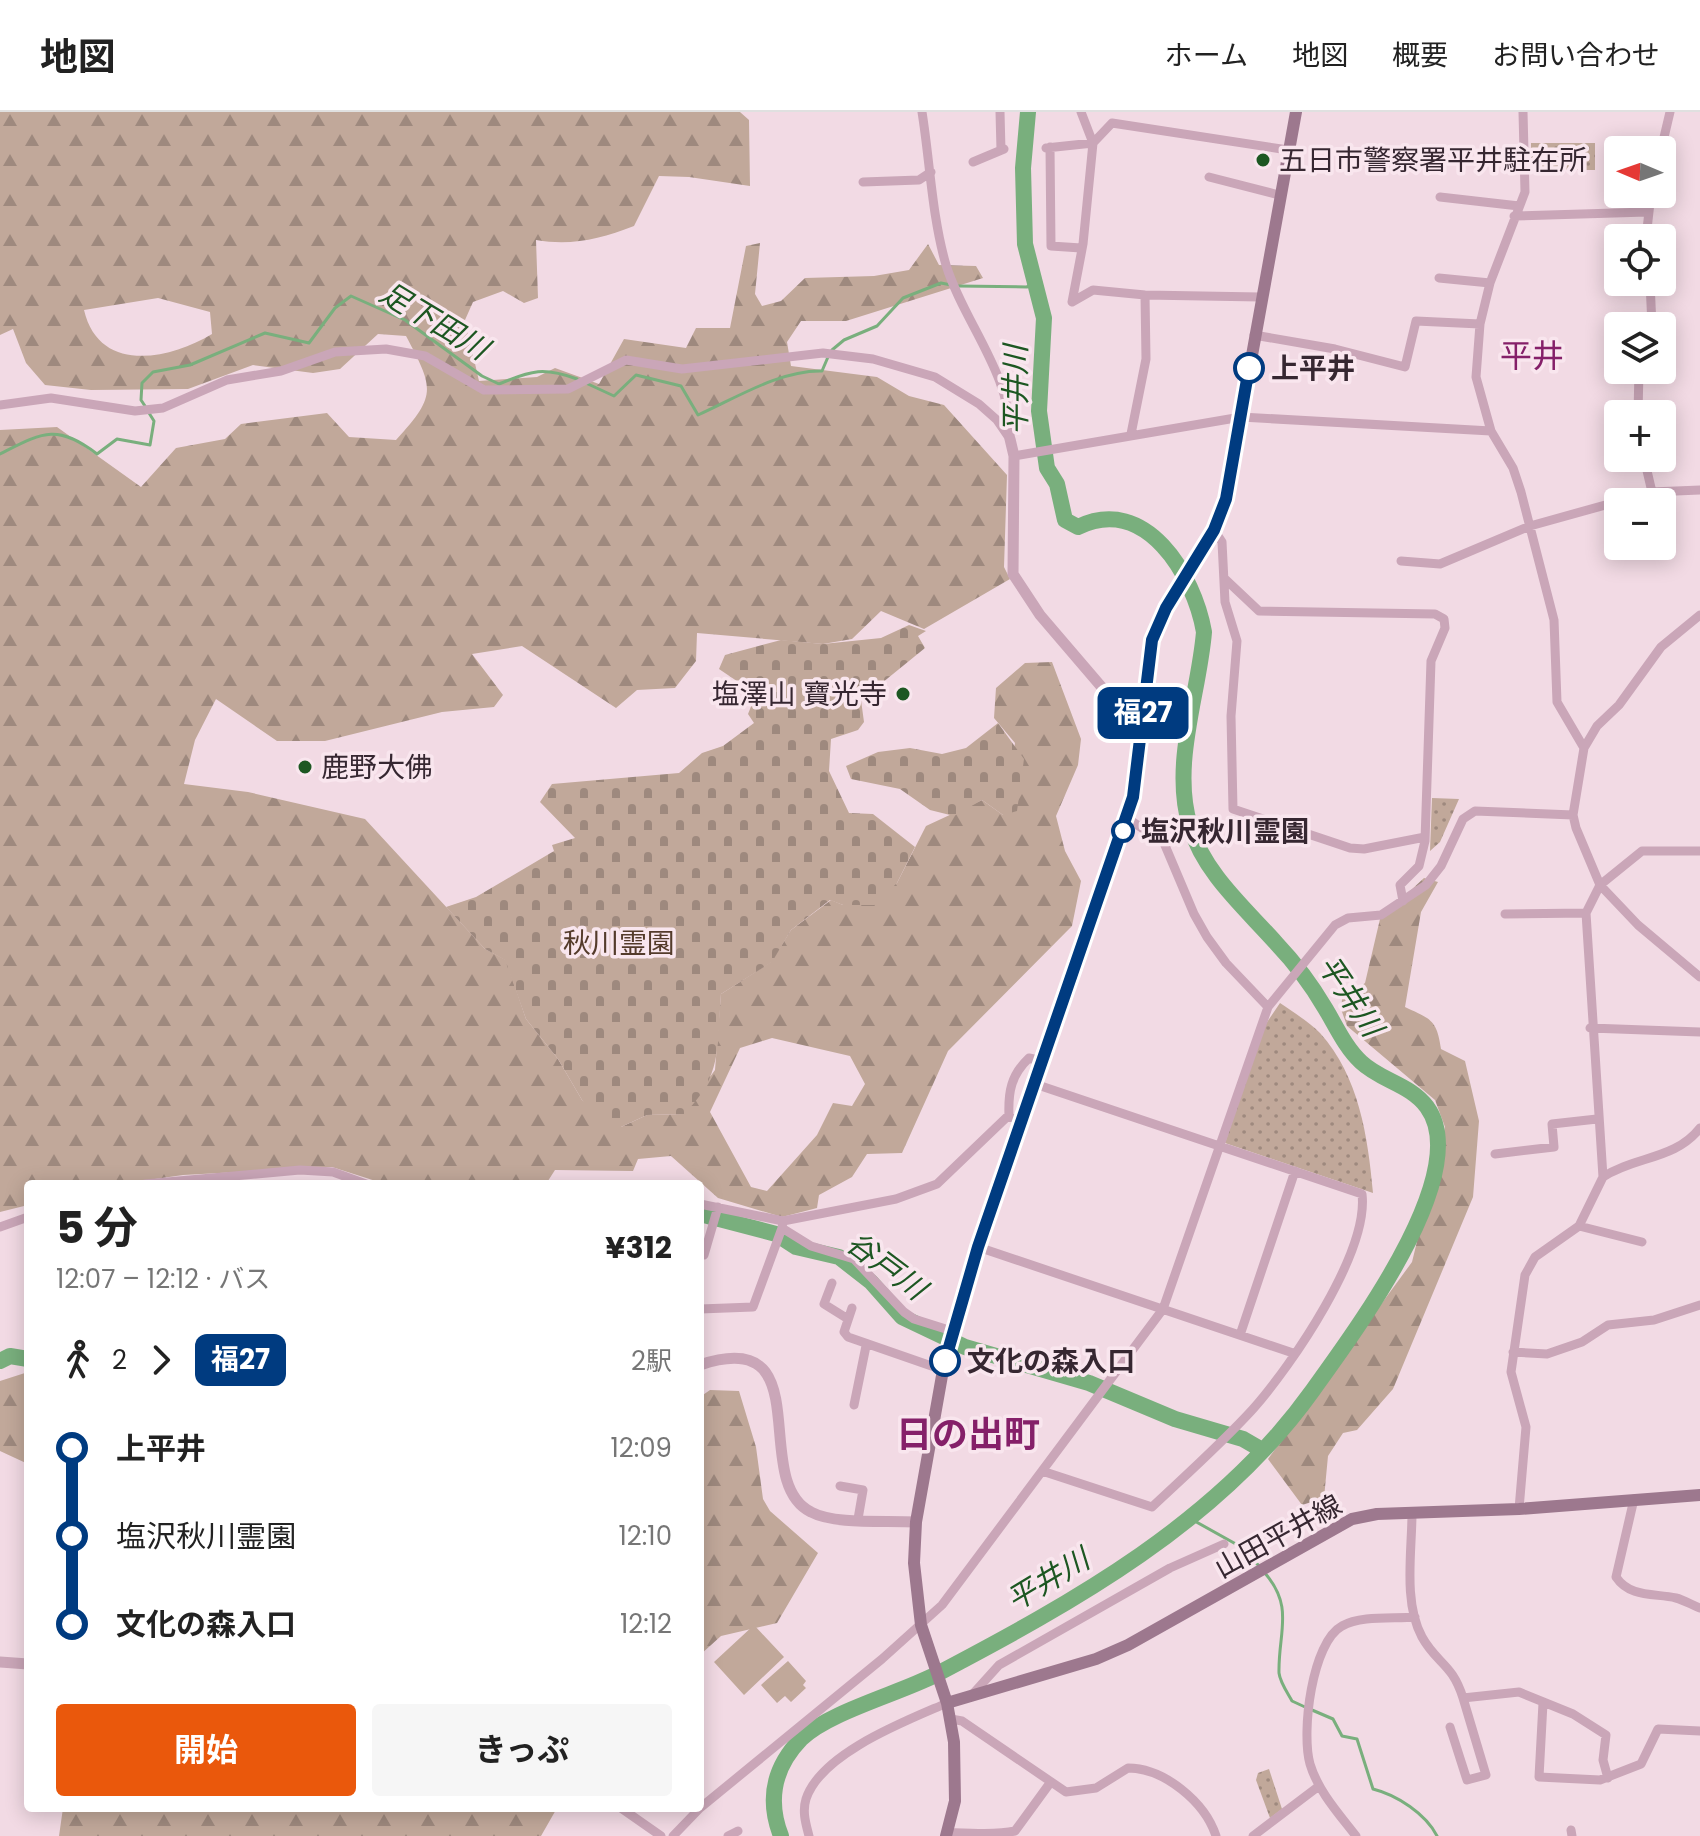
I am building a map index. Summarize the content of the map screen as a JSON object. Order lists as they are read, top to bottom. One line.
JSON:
{"streets":{"main road":["山田平井線"]},"districts":["平井","日の出町"],"water":["足下田川","平井川","谷戸川"],"parks":["秋川霊園"],"places":["五日市警察署平井駐在所","上平井","塩澤山 寶光寺","鹿野大佛","塩沢秋川霊園","文化の森入口"],"lines":["bus line 福27"],"north":"left","page":{"header":"地図","nav":["ホーム","地図","概要","お問い合わせ"],"on_map":"福27","map_buttons":["+","−"],"heading":["5 分","12:07 – 12:12 · バス","¥312"],"legs":["2","福27","2駅"],"list":[{"name":"上平井","value":"12:09"},{"name":"塩沢秋川霊園","value":"12:10"},{"name":"文化の森入口","value":"12:12"}],"buttons":["開始","きっぷ"]}}
